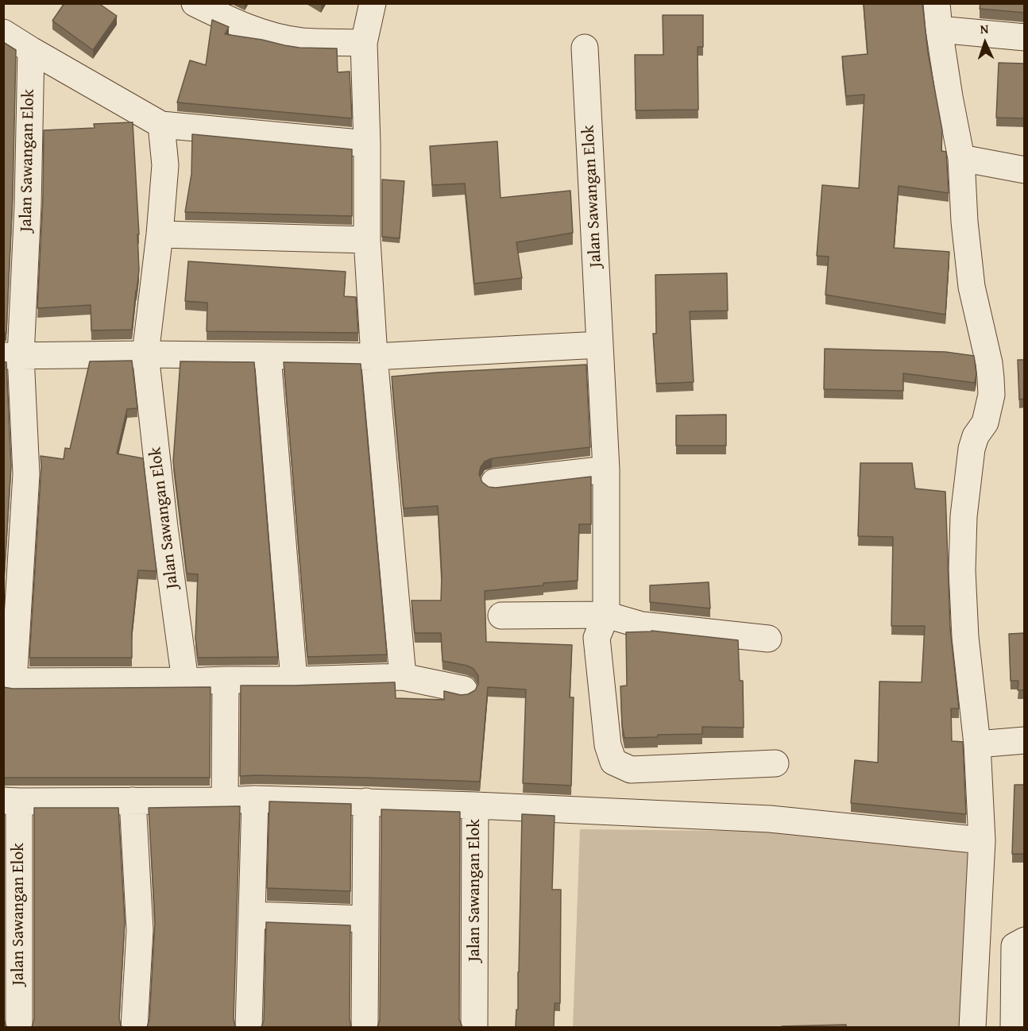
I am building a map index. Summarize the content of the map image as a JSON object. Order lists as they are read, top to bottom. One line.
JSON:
{"streets":{"street":["Jalan Sawangan Elok"]},"north":"top"}
